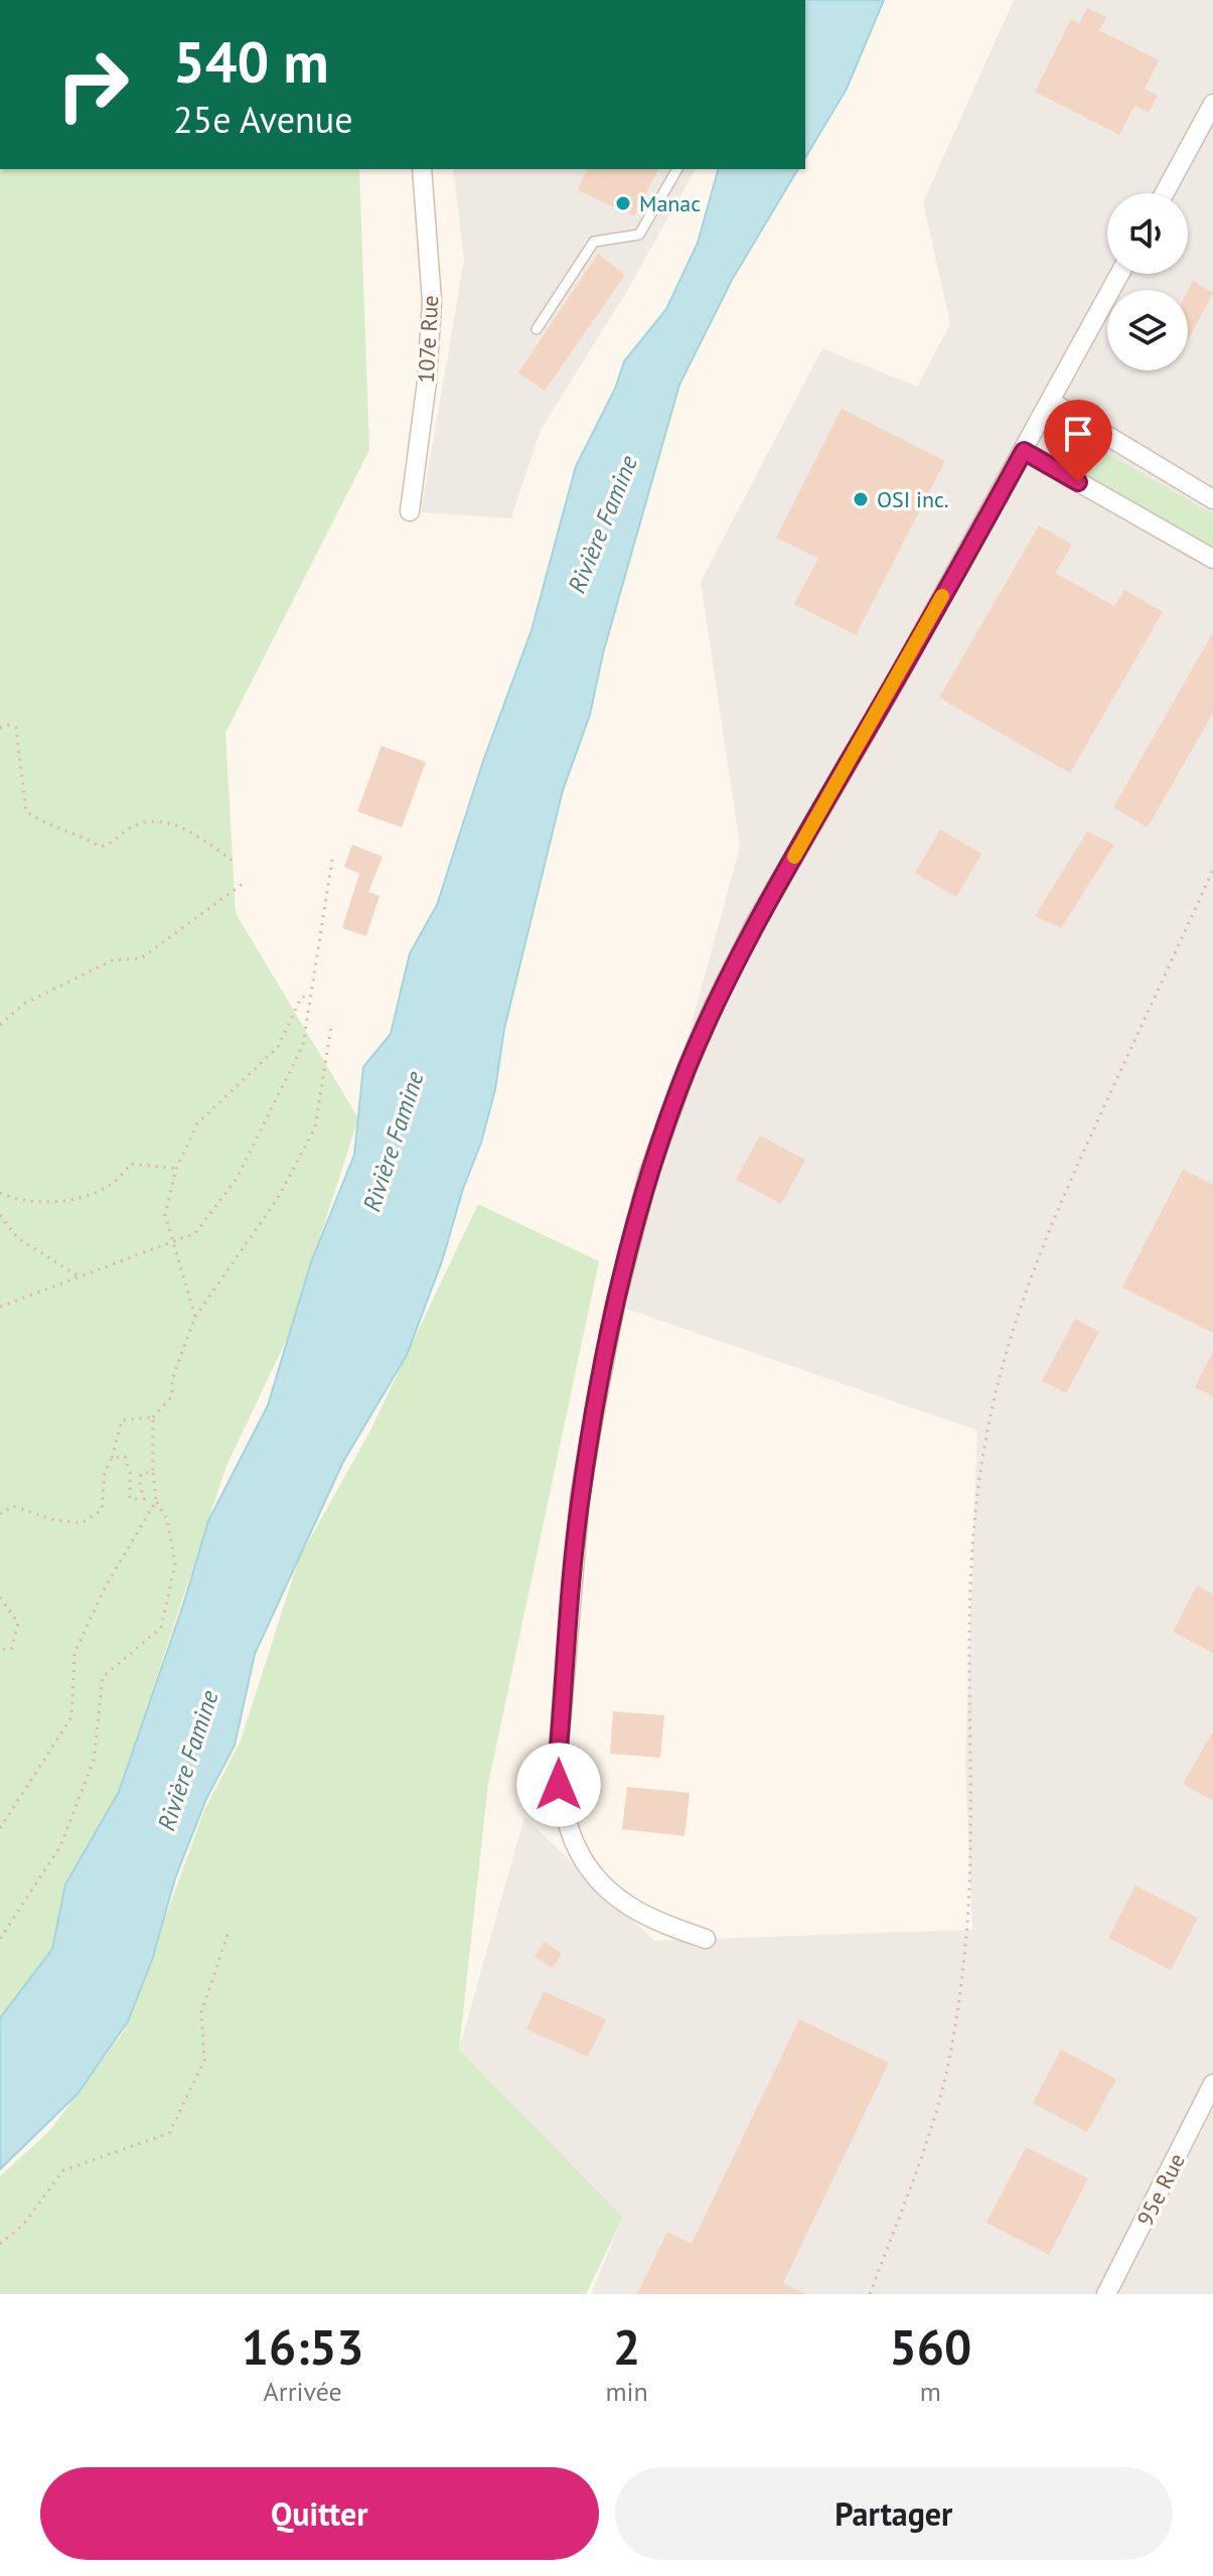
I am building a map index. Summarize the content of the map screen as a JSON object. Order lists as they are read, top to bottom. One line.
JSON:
{"streets":{"street":["107e Rue","95e Rue"]},"water":["Rivière Famine"],"places":["Manac","OSI inc."],"page":{"turn":["540 m","25e Avenue"],"eta":["16:53","Arrivée","2","min","560","m"],"buttons":["Quitter","Partager"]}}
